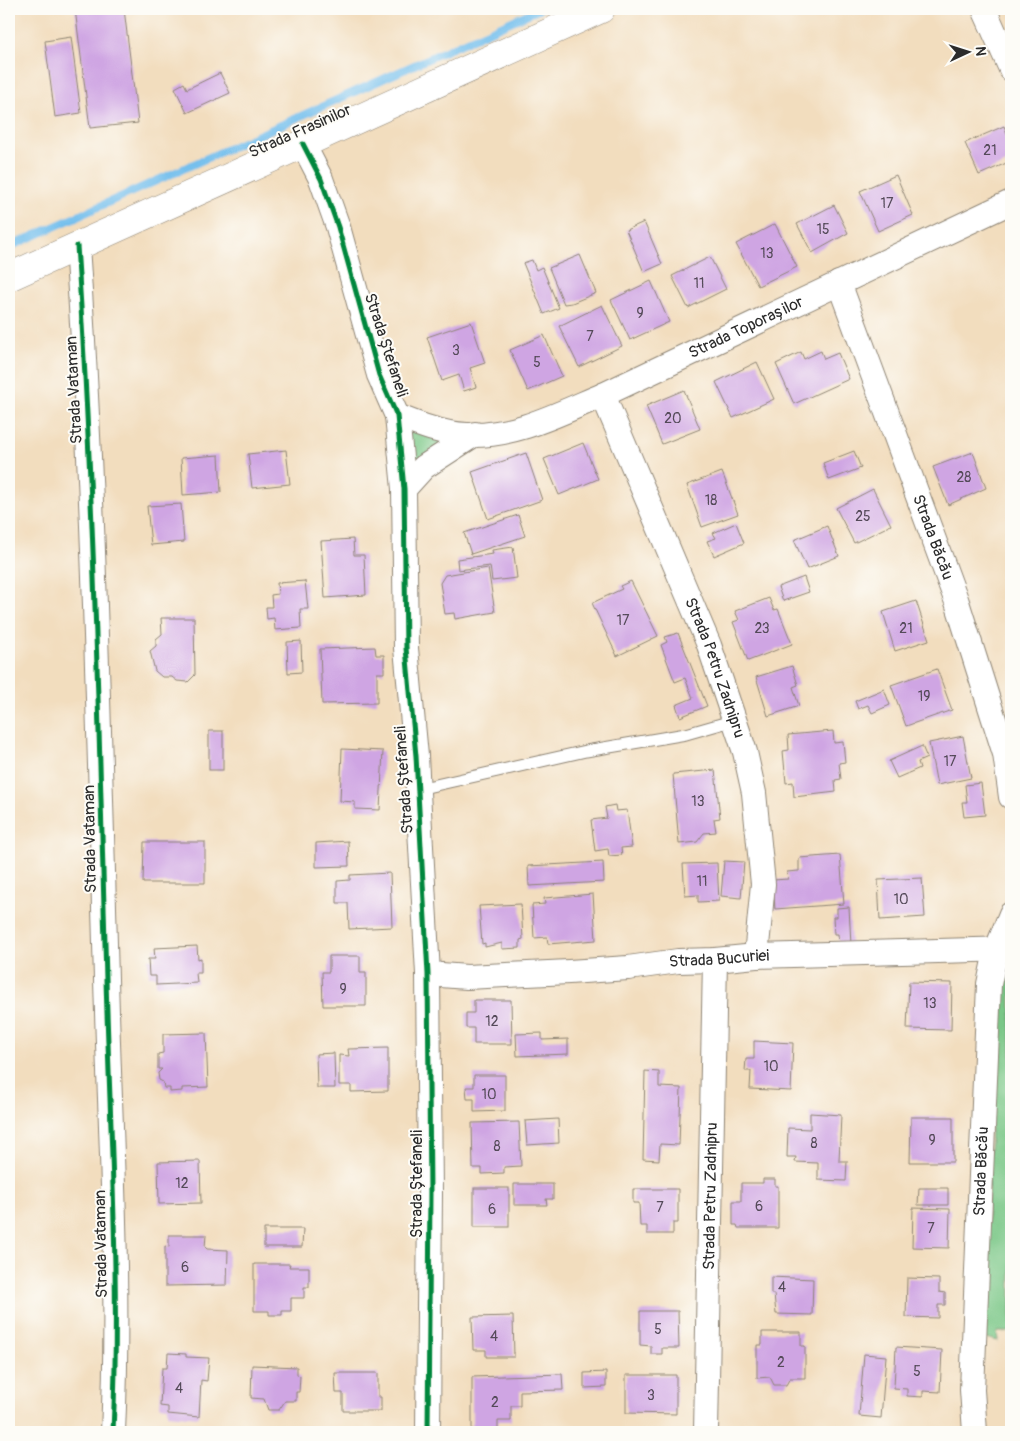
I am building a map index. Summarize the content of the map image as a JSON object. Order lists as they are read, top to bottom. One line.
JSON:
{"streets":{"main road":["Strada Frasinilor"],"street":["Strada Toporașilor","Strada Ștefaneli","Strada Vataman","Strada Băcău","Strada Petru Zadnipru","Strada Bucuriei"]},"crossings":[["Strada Frasinilor","Strada Ștefaneli"],["Strada Frasinilor","Strada Vataman"],["Strada Toporașilor","Strada Ștefaneli"],["Strada Toporașilor","Strada Băcău"],["Strada Toporașilor","Strada Petru Zadnipru"],["Strada Ștefaneli","Strada Bucuriei"],["Strada Băcău","Strada Bucuriei"],["Strada Petru Zadnipru","Strada Bucuriei"]],"house_numbers":["21","17","15","13","11","9","7","3","5","20","28","18","25","17","23","21","19","17","13","11","10","9","13","12","10","10","9","8","8","12","6","7","6","7","6","4","5","4","2","5","4","3","2"],"north":"right"}
